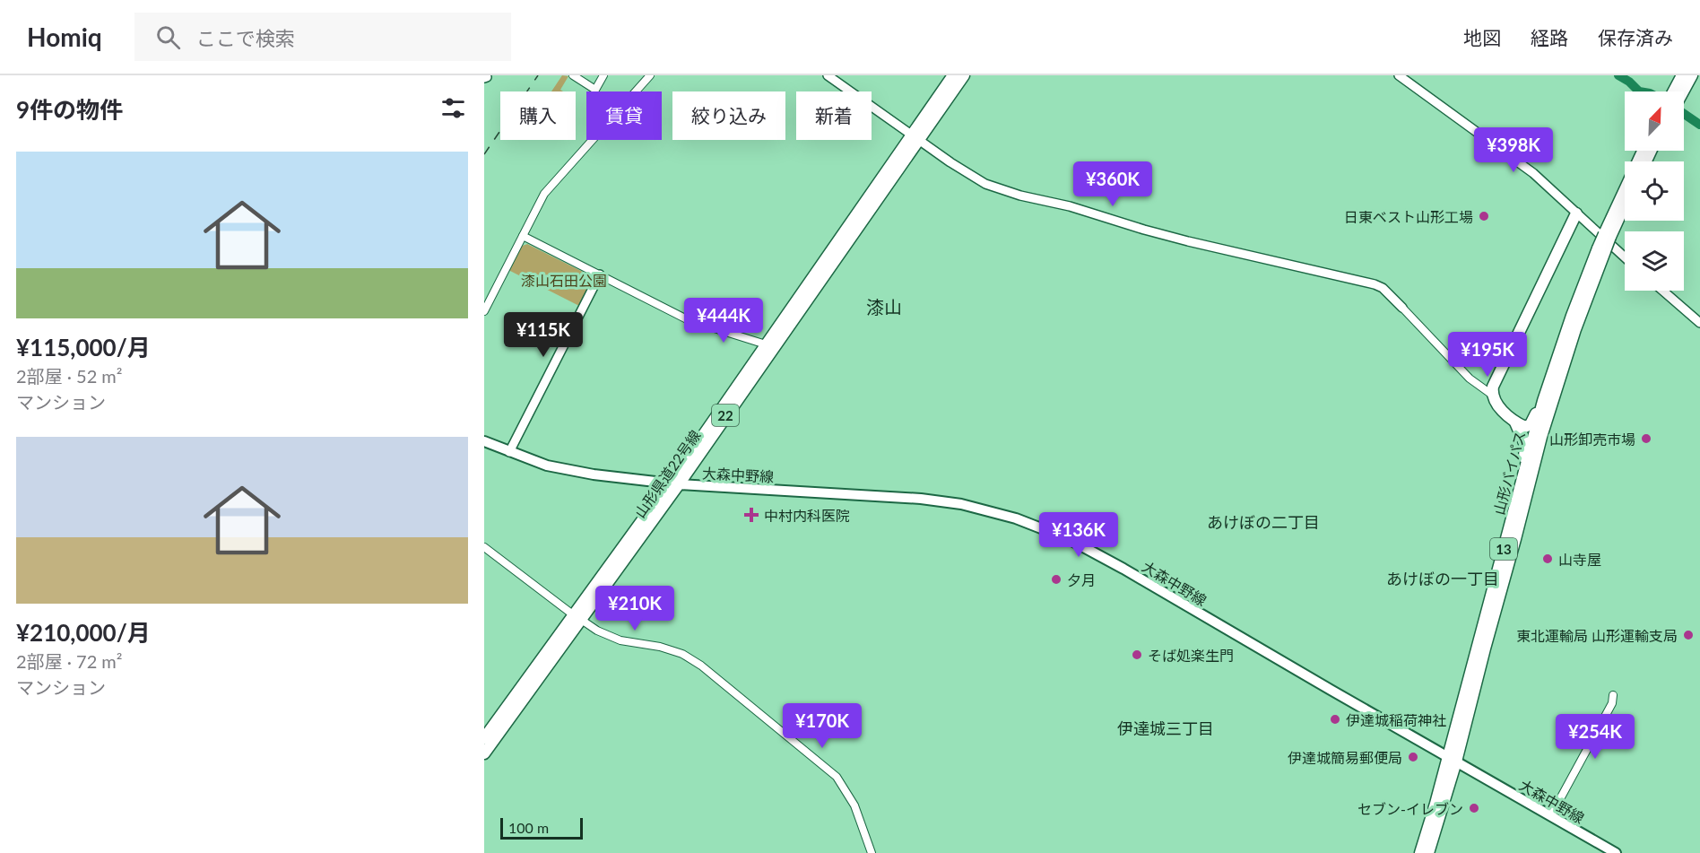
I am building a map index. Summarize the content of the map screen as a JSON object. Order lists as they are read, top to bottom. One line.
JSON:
{"streets":{"main road":["22","山形バイパス","山形県道22号線","大森中野線","13"]},"crossings":[["山形バイパス","大森中野線"],["山形県道22号線","大森中野線"]],"districts":["漆山","あけぼの二丁目","あけぼの一丁目","伊達城三丁目"],"parks":["漆山石田公園"],"places":{"other":["日東ベスト山形工場","山形卸売市場","山寺屋","夕月","東北運輸局 山形運輸支局","そば処楽生門","伊達城稲荷神社","伊達城簡易郵便局","セブン-イレブン"],"health":["中村内科医院"]},"scale_bar":"100 m","north":"top right","page":{"header":"Homiq","search":"ここで検索","nav":["地図","経路","保存済み"],"heading":"9件の物件","chip":["購入","賃貸","絞り込み","新着"],"price":["¥398K","¥360K","¥444K","¥115K","¥195K","¥136K","¥210K","¥170K","¥254K"],"list":[{"name":"¥115,000/月","note":"2部屋 · 52 m² · マンション"},{"name":"¥210,000/月","note":"2部屋 · 72 m² · マンション"}],"scale":"100 m"}}
